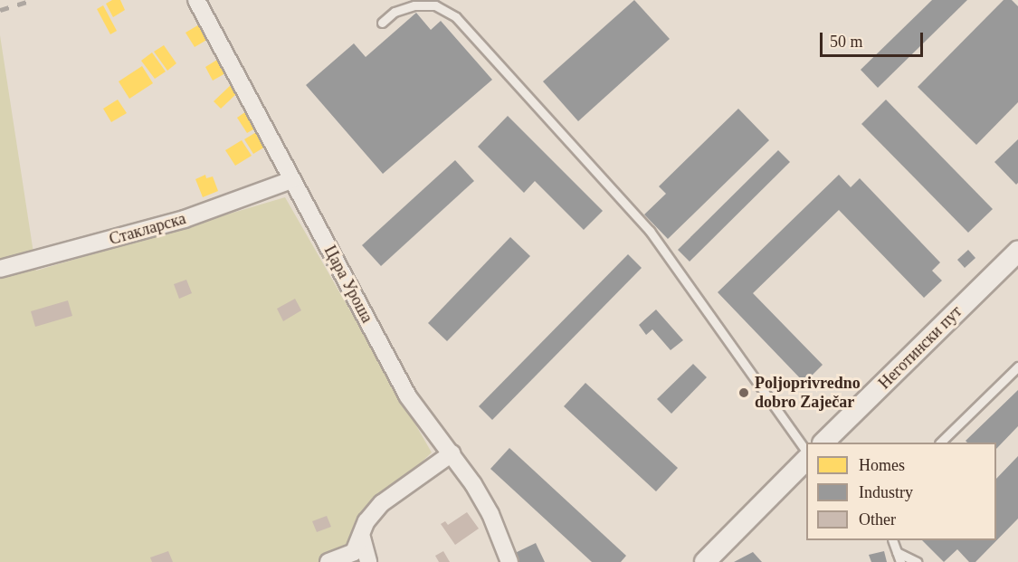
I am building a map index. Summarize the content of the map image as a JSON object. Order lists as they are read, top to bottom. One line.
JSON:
{"streets":{"street":["Стакларска","Цара Уроша","Неготински пут"]},"crossings":[["Стакларска","Цара Уроша"]],"places":["Poljoprivredno dobro Zaječar"],"legend":["Homes","Industry","Other"],"scale_bar":"50 m"}
